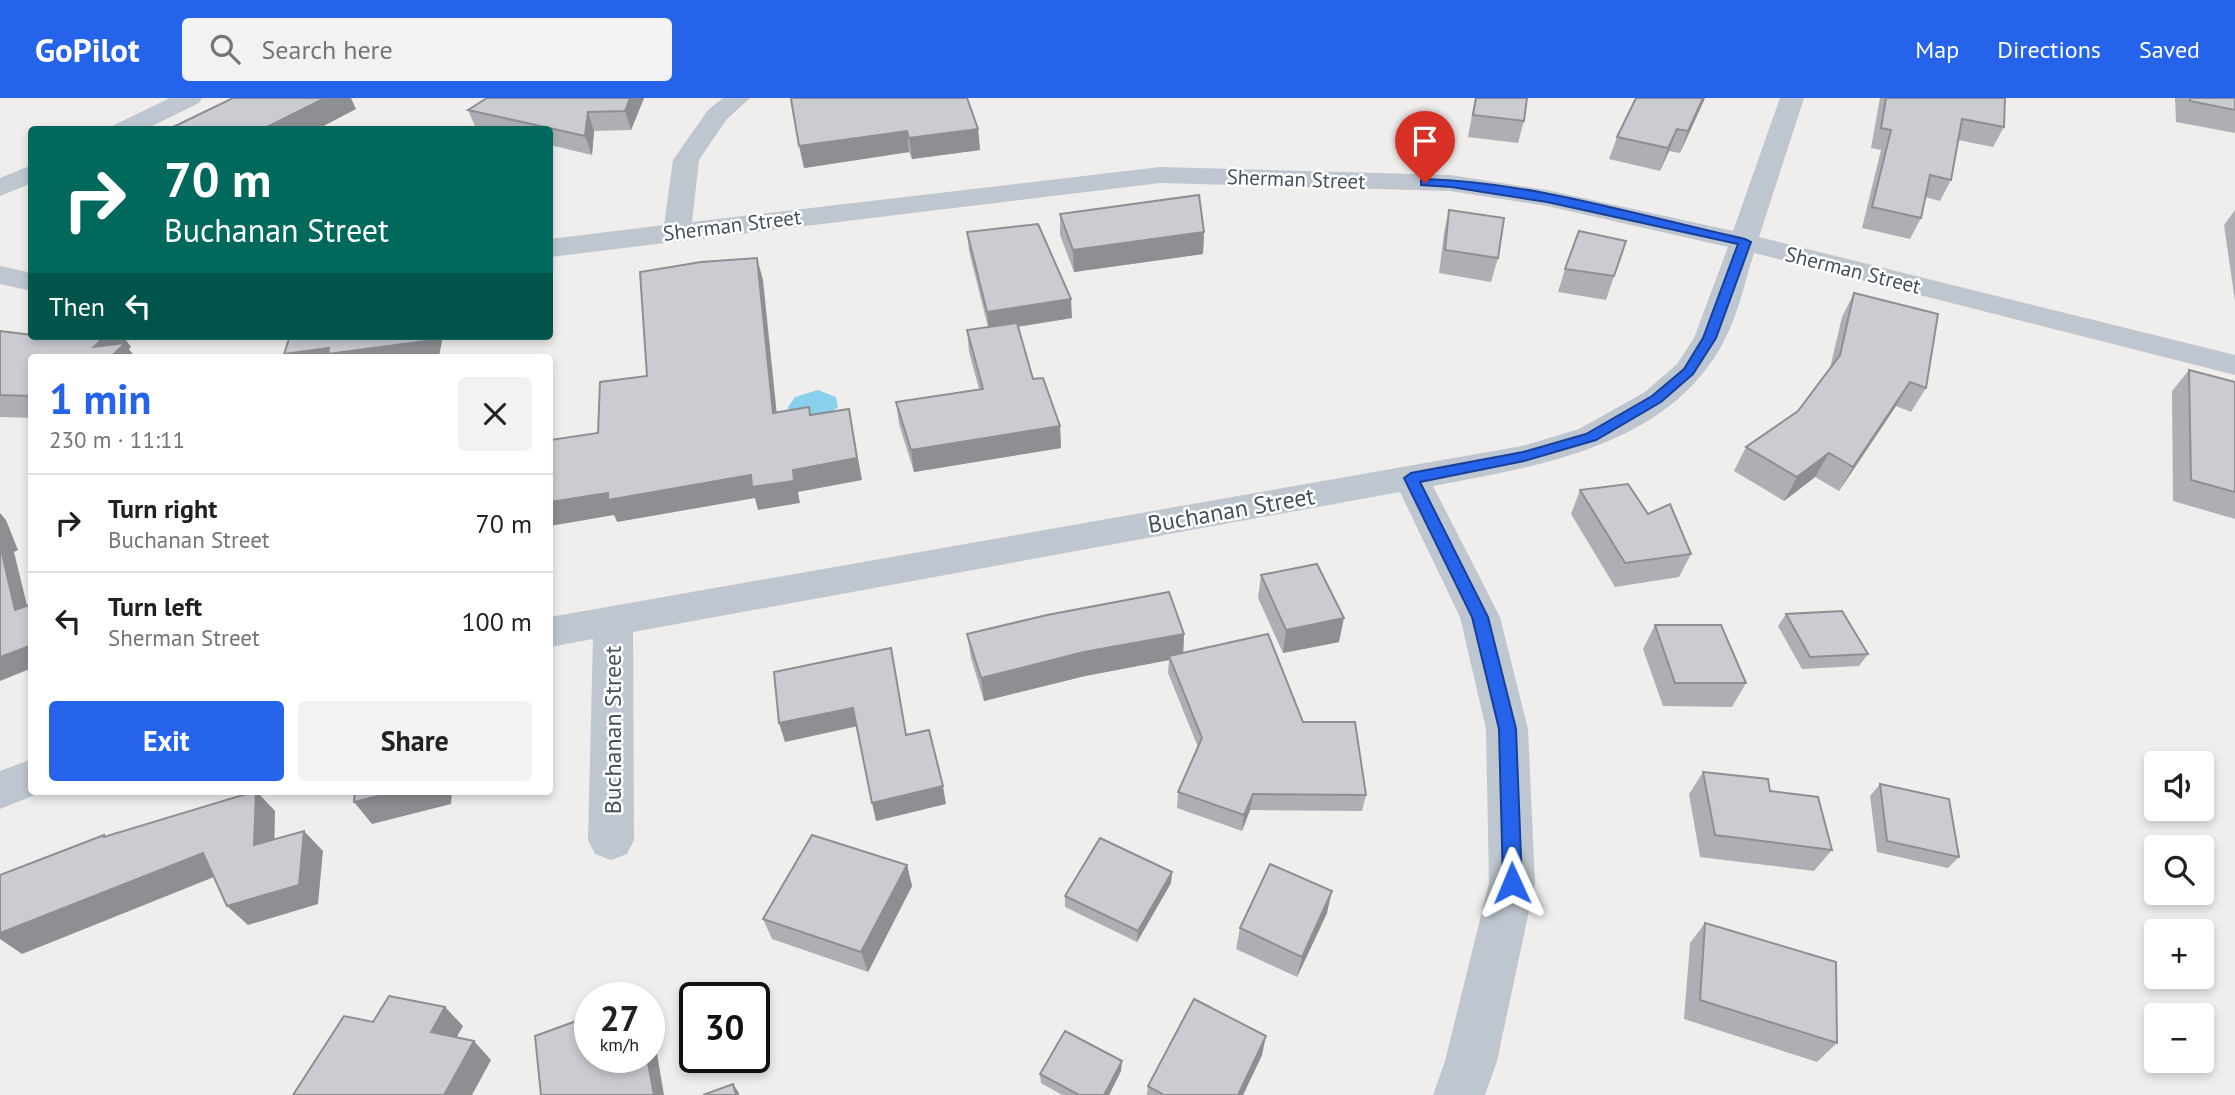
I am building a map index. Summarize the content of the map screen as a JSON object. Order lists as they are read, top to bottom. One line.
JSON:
{"streets":{"street":["Sherman Street","Buchanan Street"]},"crossings":[["Sherman Street","Buchanan Street"]],"page":{"header":"GoPilot","search":"Search here","nav":["Map","Directions","Saved"],"turn":["70 m","Buchanan Street"],"then":"Then","heading":["1 min","230 m · 11:11"],"list":[{"name":"Turn right","note":"Buchanan Street","value":"70 m"},{"name":"Turn left","note":"Sherman Street","value":"100 m"}],"buttons":["Exit","Share"],"map_buttons":["+","−"],"speed":"27 km/h","limit":"30"}}
